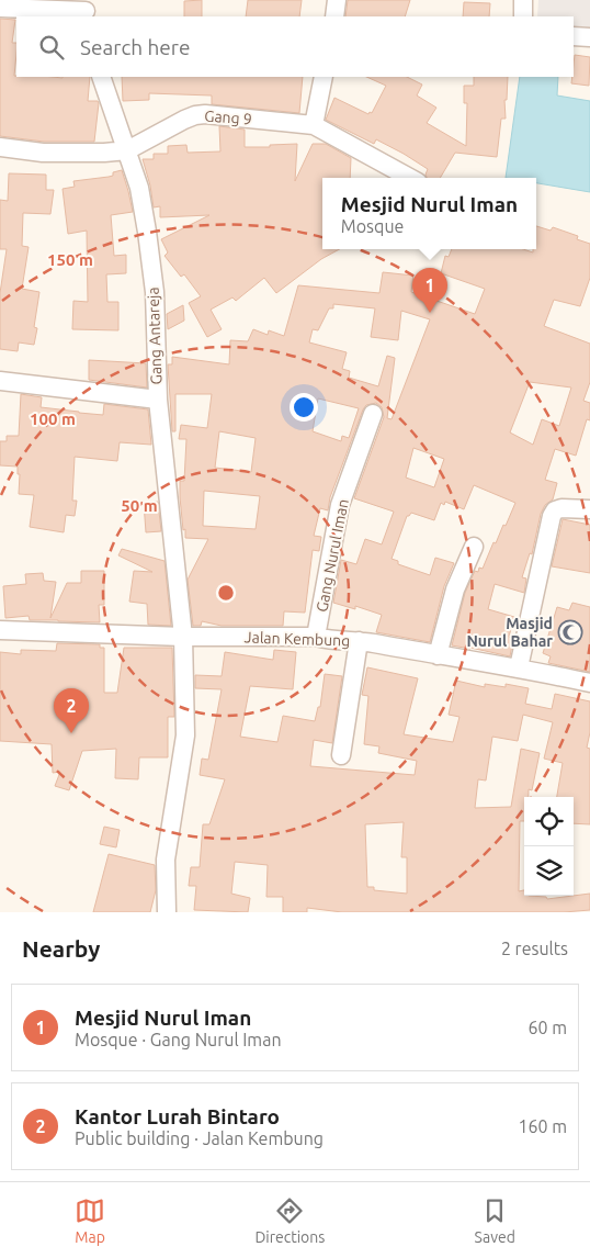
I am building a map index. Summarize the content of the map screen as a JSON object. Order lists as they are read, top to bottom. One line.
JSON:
{"streets":{"street":["Gang 9","Gang Antareja","Gang Nurul Iman","Jalan Kembung"]},"crossings":[["Gang 9","Gang Antareja"],["Gang Nurul Iman","Jalan Kembung"]],"places":{"mosque":["Masjid Nurul Bahar"]},"page":{"search":"Search here","popup":["Mesjid Nurul Iman","Mosque"],"pins":["1","2"],"heading":["Nearby","2 results"],"list":[{"mark":"1","name":"Mesjid Nurul Iman","note":"Mosque · Gang Nurul Iman","value":"60 m"},{"mark":"2","name":"Kantor Lurah Bintaro","note":"Public building · Jalan Kembung","value":"160 m"}],"nav":["Map","Directions","Saved"]},"rings":["150 m","100 m","50 m"]}
